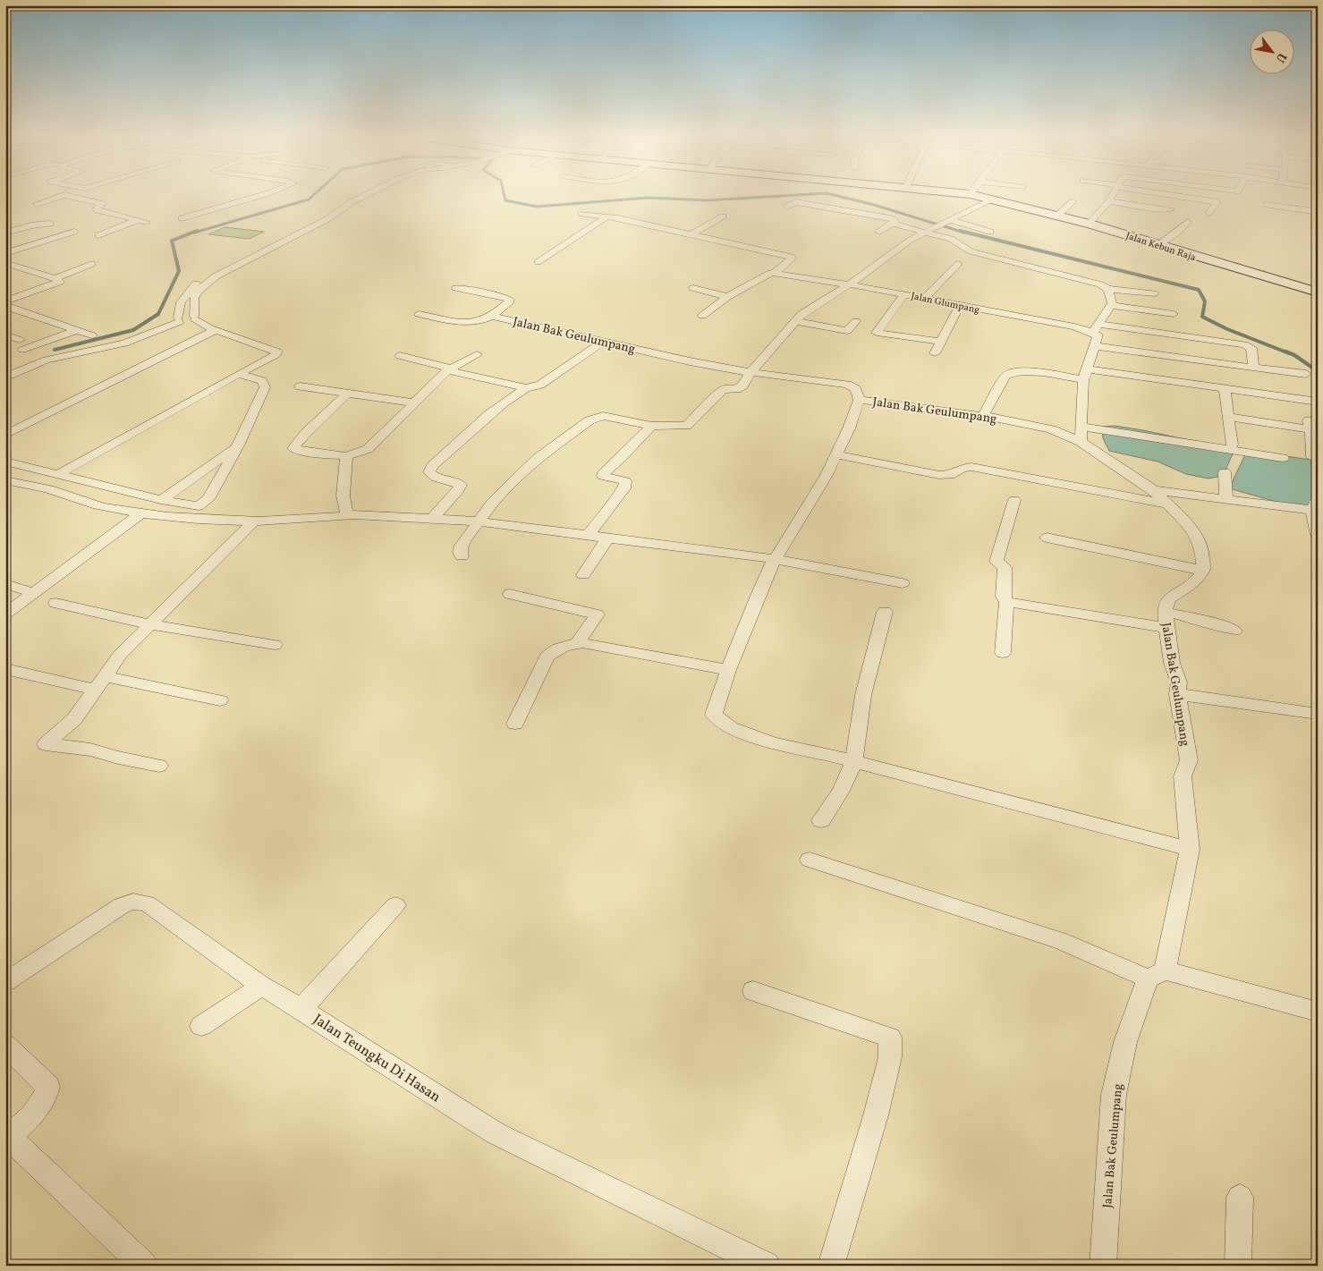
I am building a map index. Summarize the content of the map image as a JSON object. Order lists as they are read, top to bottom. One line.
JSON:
{"streets":{"street":["Jalan Kebun Raja","Jalan Glumpang","Jalan Bak Geulumpang","Jalan Teungku Di Hasan"]},"north":"bottom right"}
